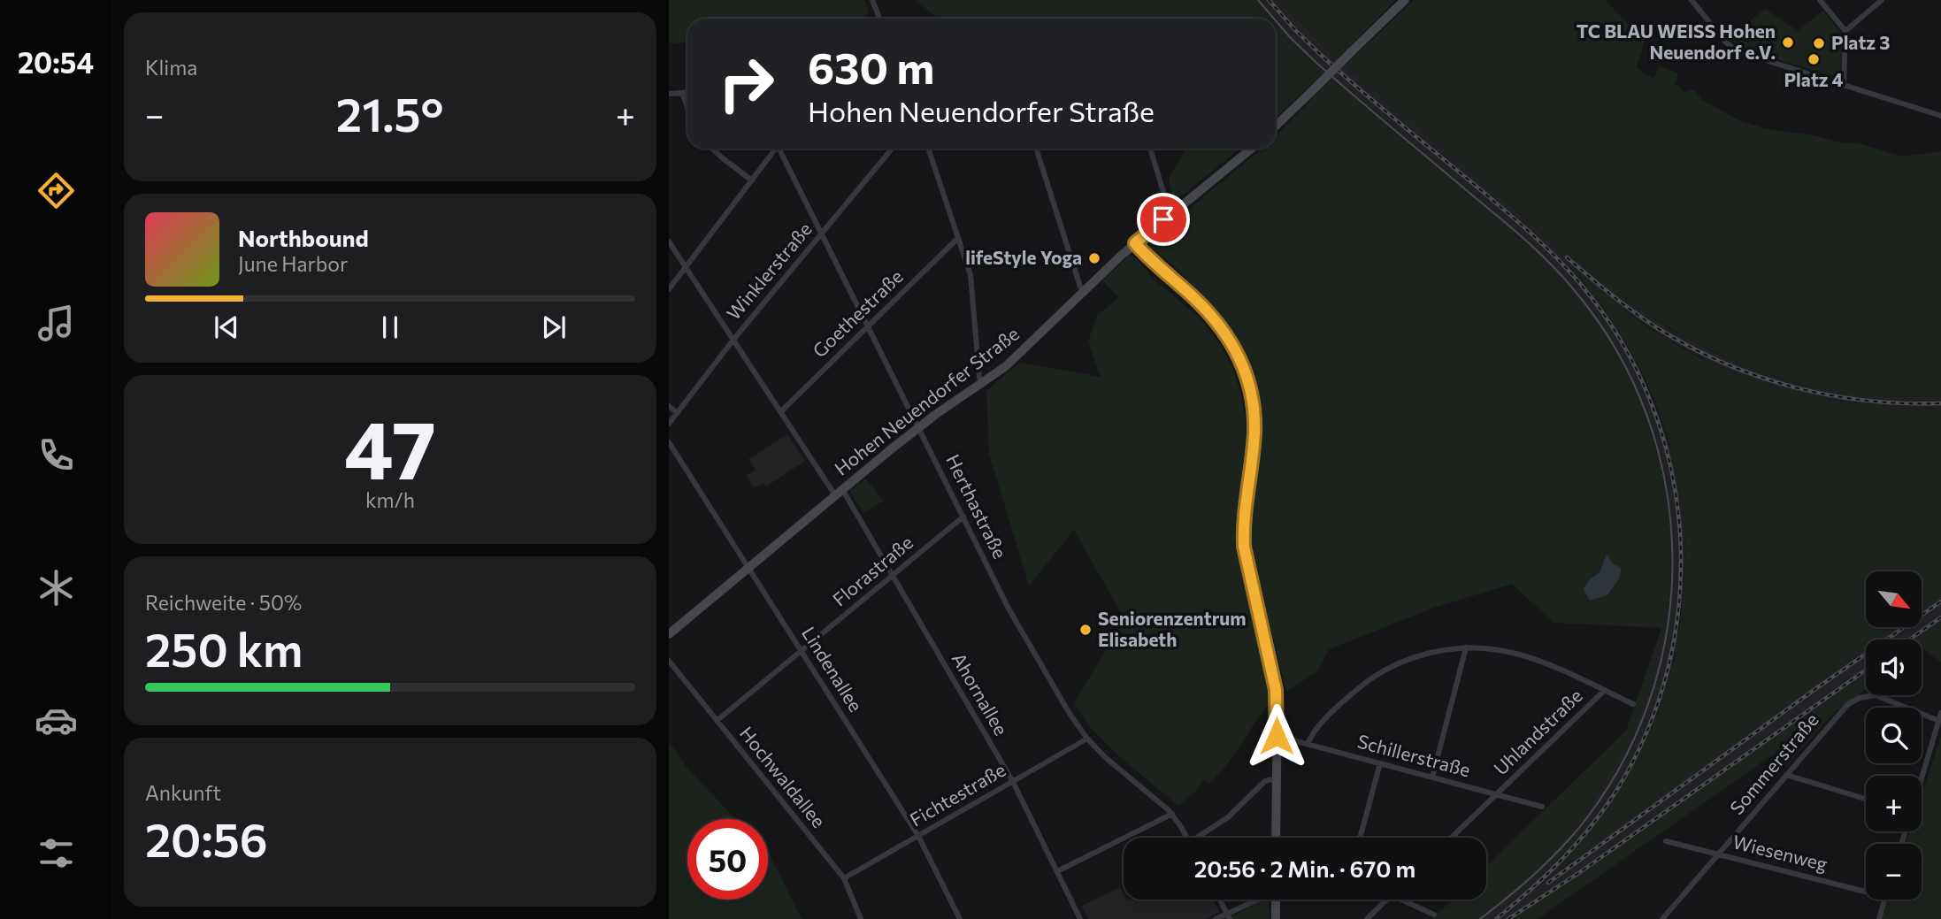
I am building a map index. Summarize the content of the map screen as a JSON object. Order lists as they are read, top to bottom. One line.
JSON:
{"streets":{"main road":["Hohen Neuendorfer Straße"],"street":["Winklerstraße","Goethestraße","Herthastraße","Florastraße","Lindenallee","Ahornallee","Uhlandstraße","Schillerstraße","Sommerstraße","Hochwaldallee","Fichtestraße","Wiesenweg"]},"crossings":[["Winklerstraße","Herthastraße"],["Winklerstraße","Ahornallee"],["Goethestraße","Herthastraße"],["Goethestraße","Ahornallee"],["Hohen Neuendorfer Straße","Herthastraße"],["Hohen Neuendorfer Straße","Lindenallee"],["Hohen Neuendorfer Straße","Ahornallee"],["Herthastraße","Florastraße"],["Herthastraße","Fichtestraße"],["Florastraße","Lindenallee"],["Florastraße","Ahornallee"],["Florastraße","Hochwaldallee"],["Lindenallee","Fichtestraße"],["Ahornallee","Fichtestraße"],["Uhlandstraße","Schillerstraße"],["Sommerstraße","Wiesenweg"],["Hochwaldallee","Fichtestraße"]],"places":["TC BLAU WEISS Hohen Neuendorf e.V.","Platz 3","Platz 4","lifeStyle Yoga","Seniorenzentrum Elisabeth"],"north":"bottom right","page":{"tabs":"20:54","tile":["Klima",["47","km/h"],["Reichweite · 50%","250 km"],["Ankunft","20:56"]],"turn":["630 m","Hohen Neuendorfer Straße"],"heat":["−","21.5°","+"],"song":["Northbound","June Harbor"],"map_buttons":["+","−"],"limit":"50","trip":"20:56 · 2 Min. · 670 m"}}
